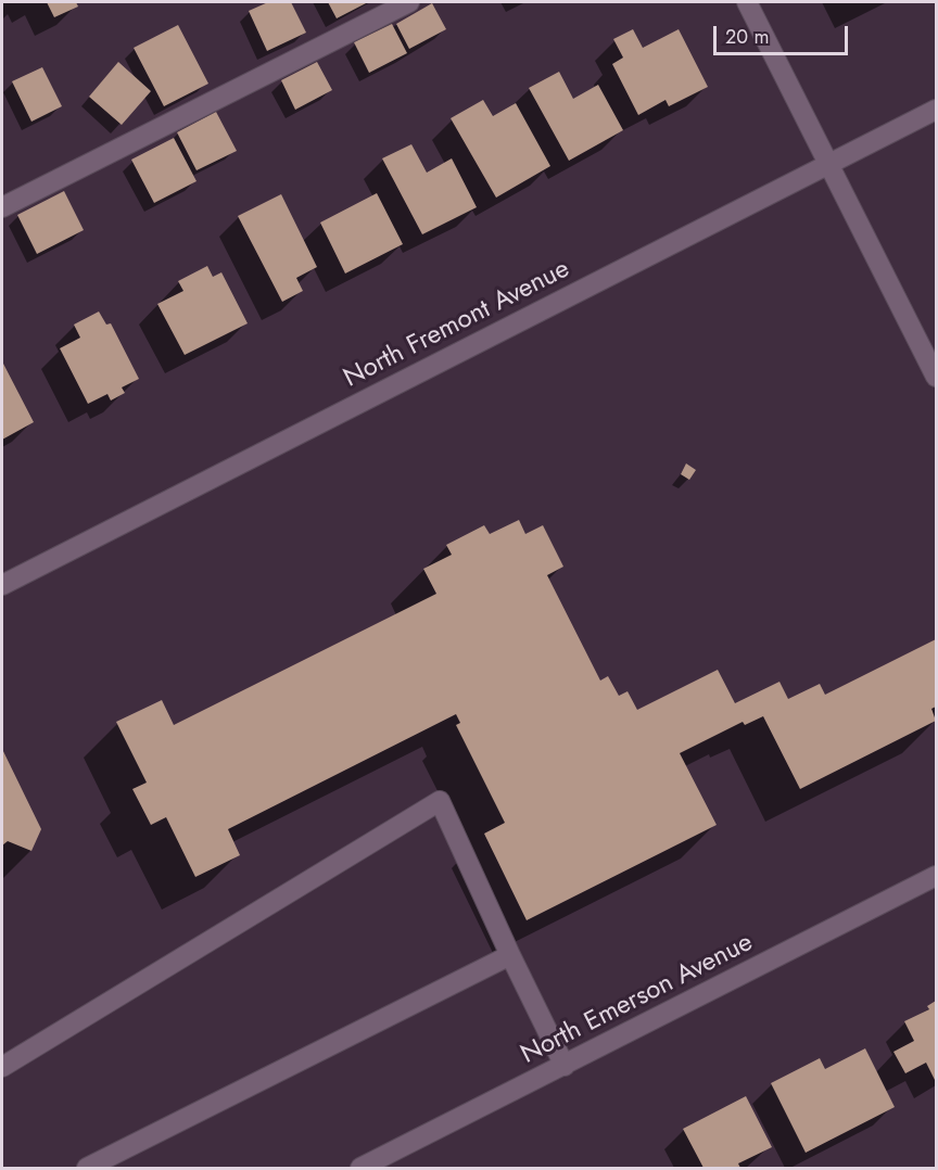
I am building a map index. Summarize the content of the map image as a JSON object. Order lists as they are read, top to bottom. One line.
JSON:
{"streets":{"street":["North Fremont Avenue","North Emerson Avenue"]},"scale_bar":"20 m"}
